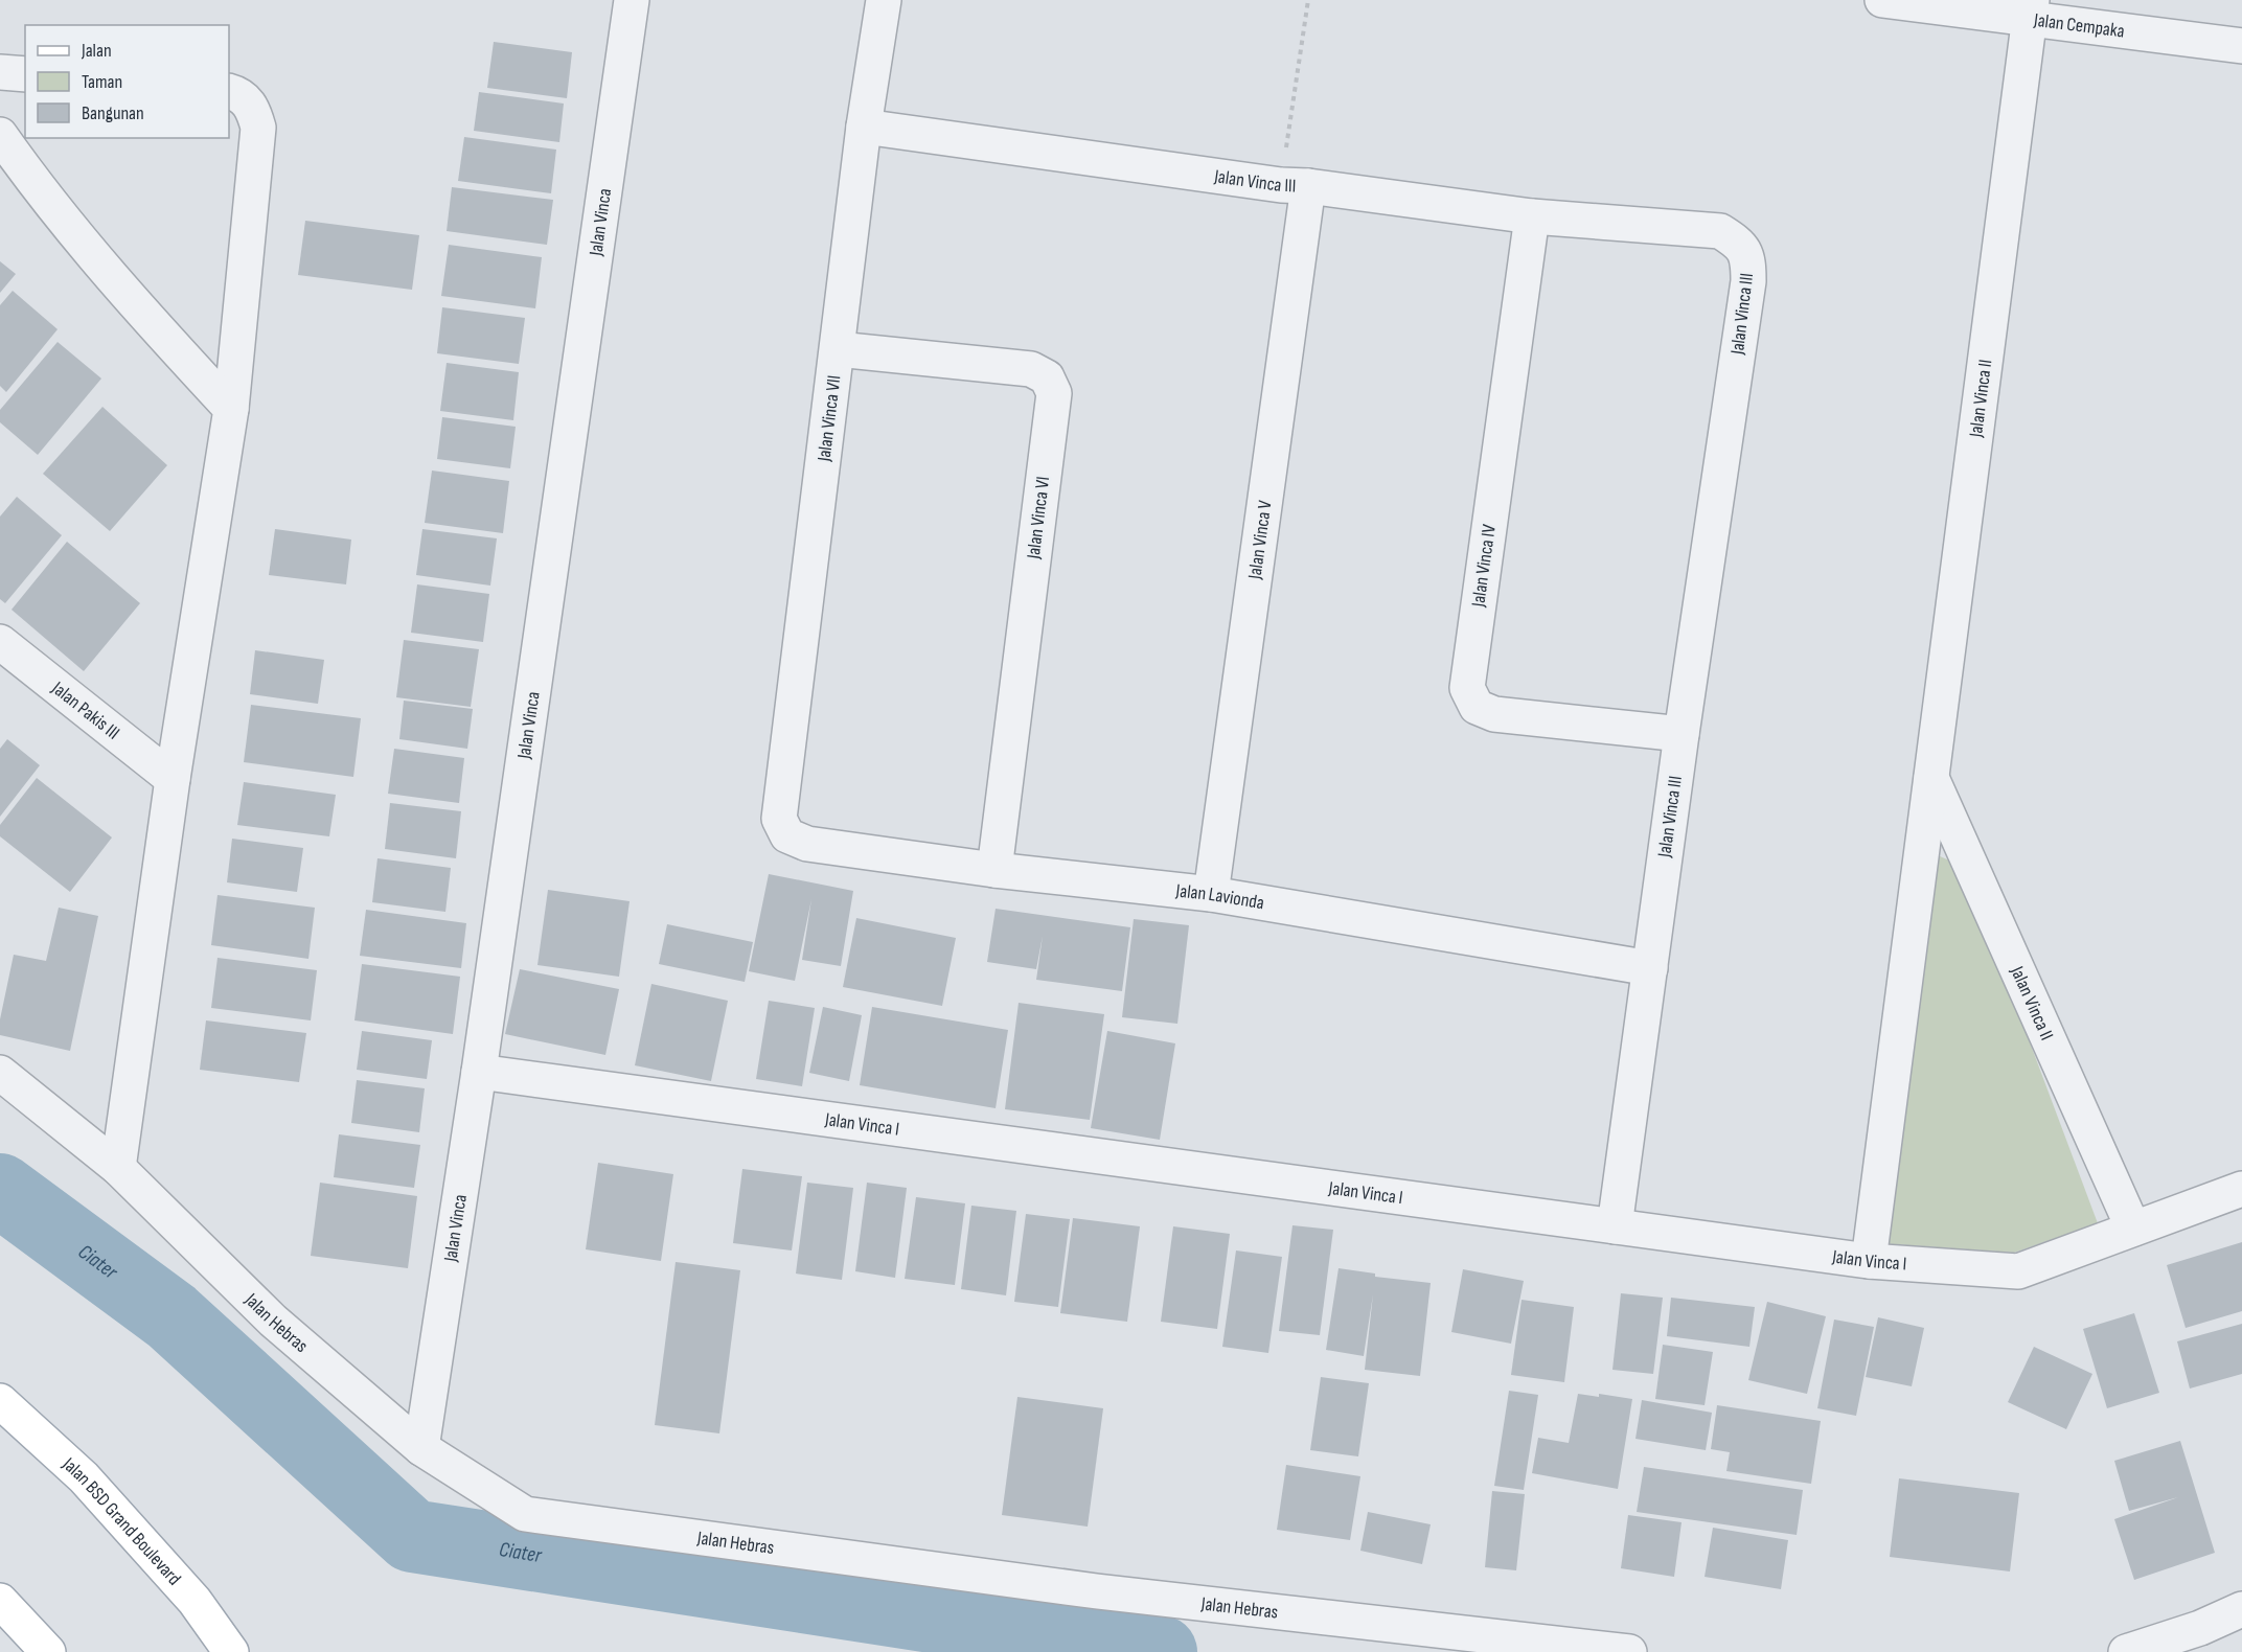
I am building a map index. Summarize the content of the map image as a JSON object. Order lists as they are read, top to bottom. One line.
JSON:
{"streets":{"main road":["Jalan BSD Grand Boulevard"],"street":["Jalan Cempaka","Jalan Vinca III","Jalan Vinca","Jalan Vinca II","Jalan Vinca VII","Jalan Vinca VI","Jalan Vinca V","Jalan Vinca IV","Jalan Pakis III","Jalan Lavionda","Jalan Vinca I","Jalan Hebras"]},"crossings":[["Jalan Cempaka","Jalan Vinca II"],["Jalan Vinca III","Jalan Vinca VII"],["Jalan Vinca III","Jalan Vinca V"],["Jalan Vinca III","Jalan Vinca IV"],["Jalan Vinca III","Jalan Lavionda"],["Jalan Vinca III","Jalan Vinca I"],["Jalan Vinca","Jalan Vinca I"],["Jalan Vinca","Jalan Hebras"],["Jalan Vinca II","Jalan Vinca I"],["Jalan Vinca VII","Jalan Vinca VI"],["Jalan Vinca VII","Jalan Lavionda"],["Jalan Vinca VI","Jalan Lavionda"],["Jalan Vinca V","Jalan Lavionda"]],"water":["Ciater"],"legend":["Jalan","Taman","Bangunan"]}
